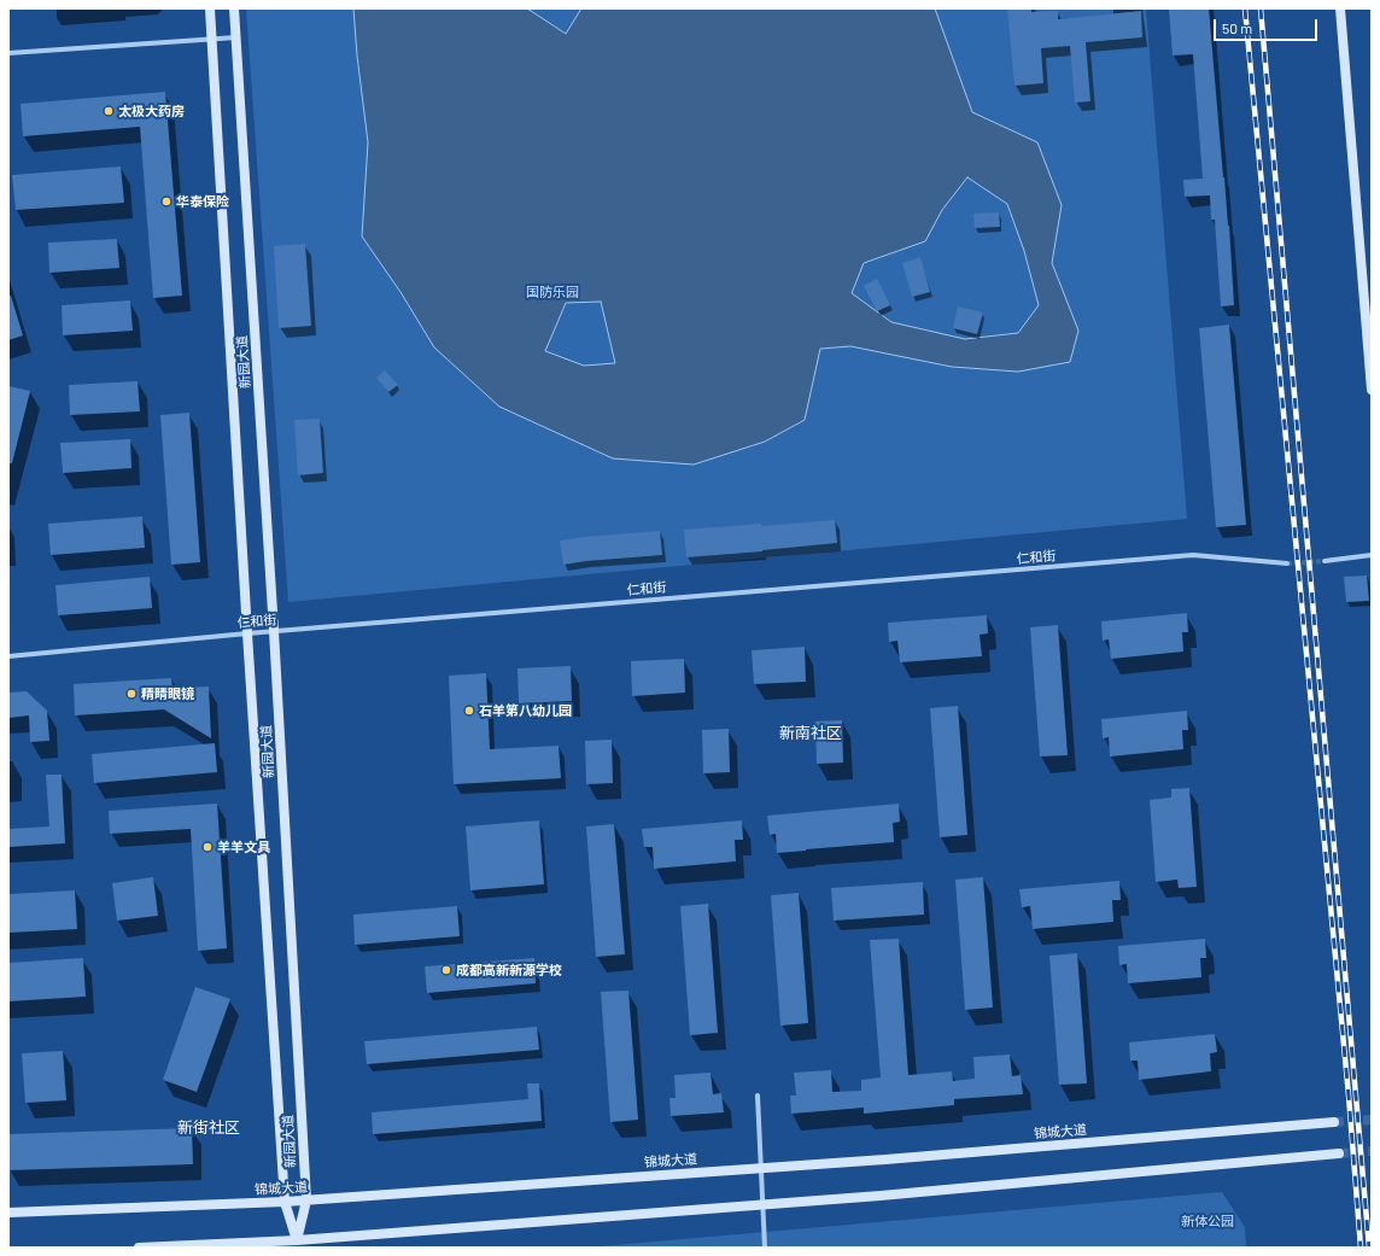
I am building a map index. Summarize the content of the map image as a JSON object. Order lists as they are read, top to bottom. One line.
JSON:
{"streets":{"street":["新园大道","仁和街","锦城大道"]},"crossings":[["新园大道","仁和街"],["新园大道","锦城大道"]],"districts":["新南社区","新街社区"],"parks":["国防乐园","新体公园"],"places":["太极大药房","华泰保险","精睛眼镜","石羊第八幼儿园","羊羊文具","成都高新新源学校"],"scale_bar":"50 m"}
